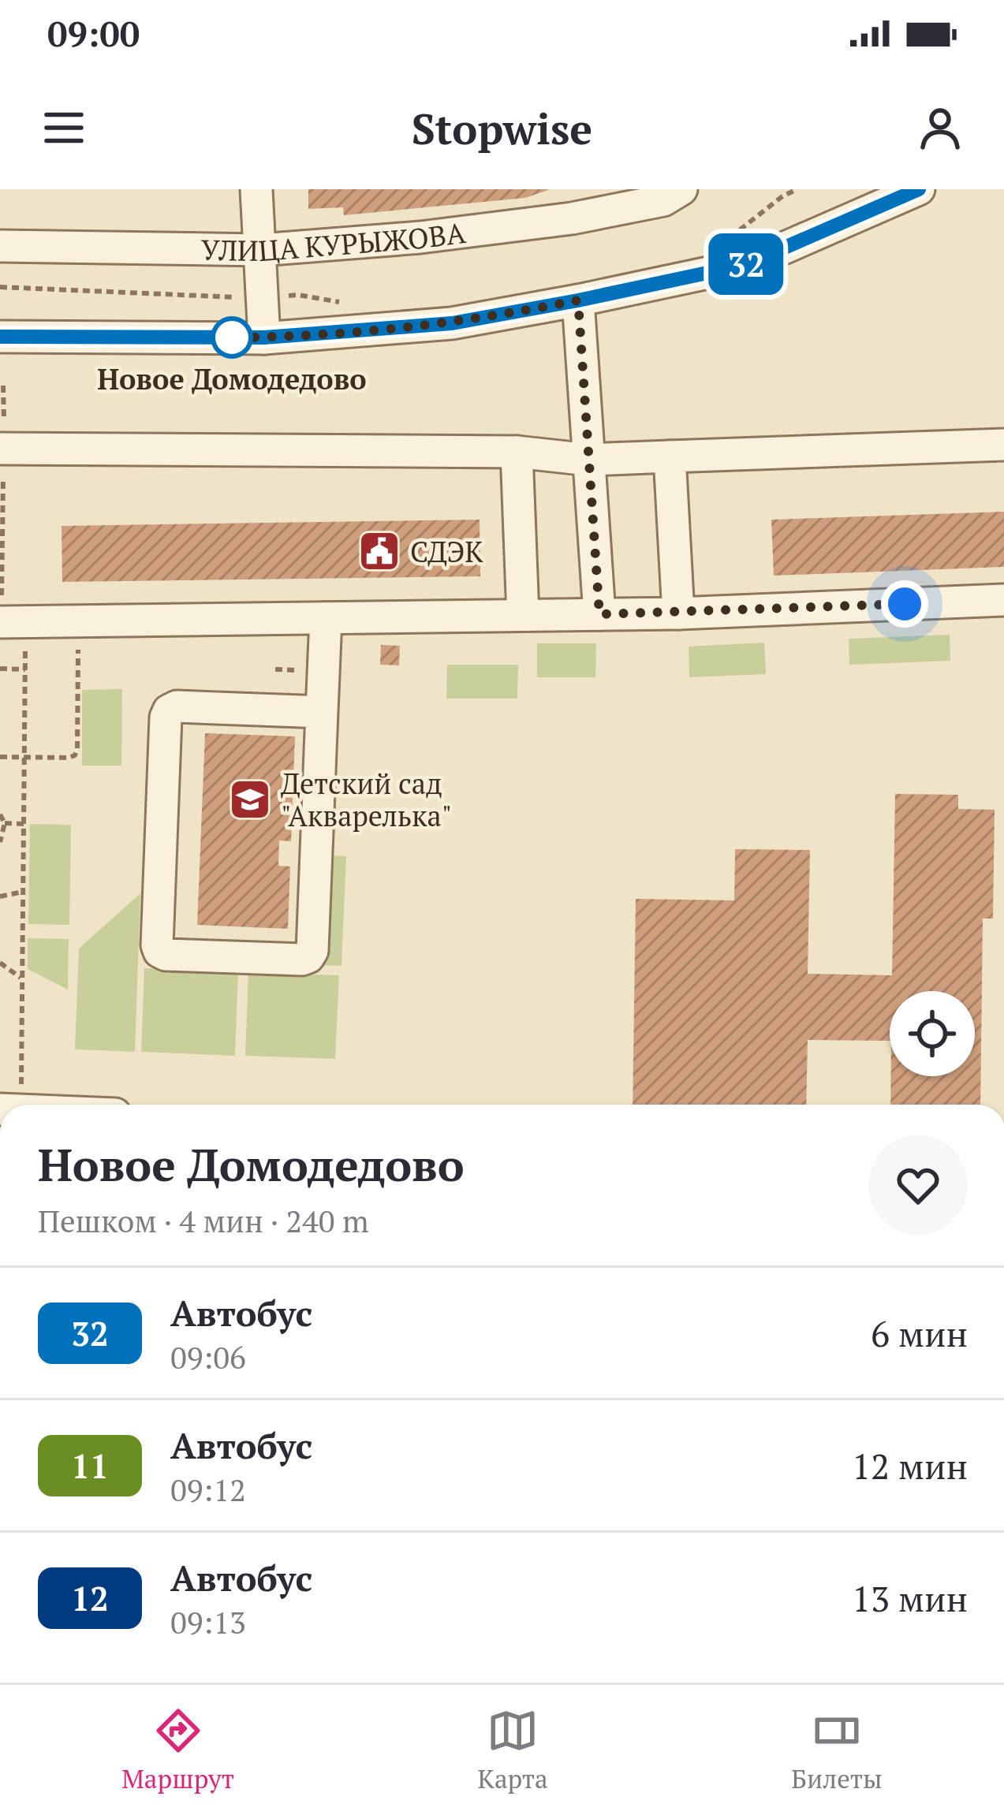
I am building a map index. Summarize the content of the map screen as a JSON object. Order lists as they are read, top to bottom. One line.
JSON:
{"streets":{"street":["УЛИЦА КУРЫЖОВА"]},"places":{"other":["Новое Домодедово"],"public building":["СДЭК"],"school or university":["Детский сад \"Акварелька\""]},"lines":["bus line 32"],"page":{"status":"09:00","header":"Stopwise","on_map":"32","heading":["Новое Домодедово","Пешком · 4 мин · 240 m"],"list":[{"mark":"32","name":"Автобус","note":"09:06","value":"6 мин"},{"mark":"11","name":"Автобус","note":"09:12","value":"12 мин"},{"mark":"12","name":"Автобус","note":"09:13","value":"13 мин"}],"tabs":["Маршрут","Карта","Билеты"]}}
